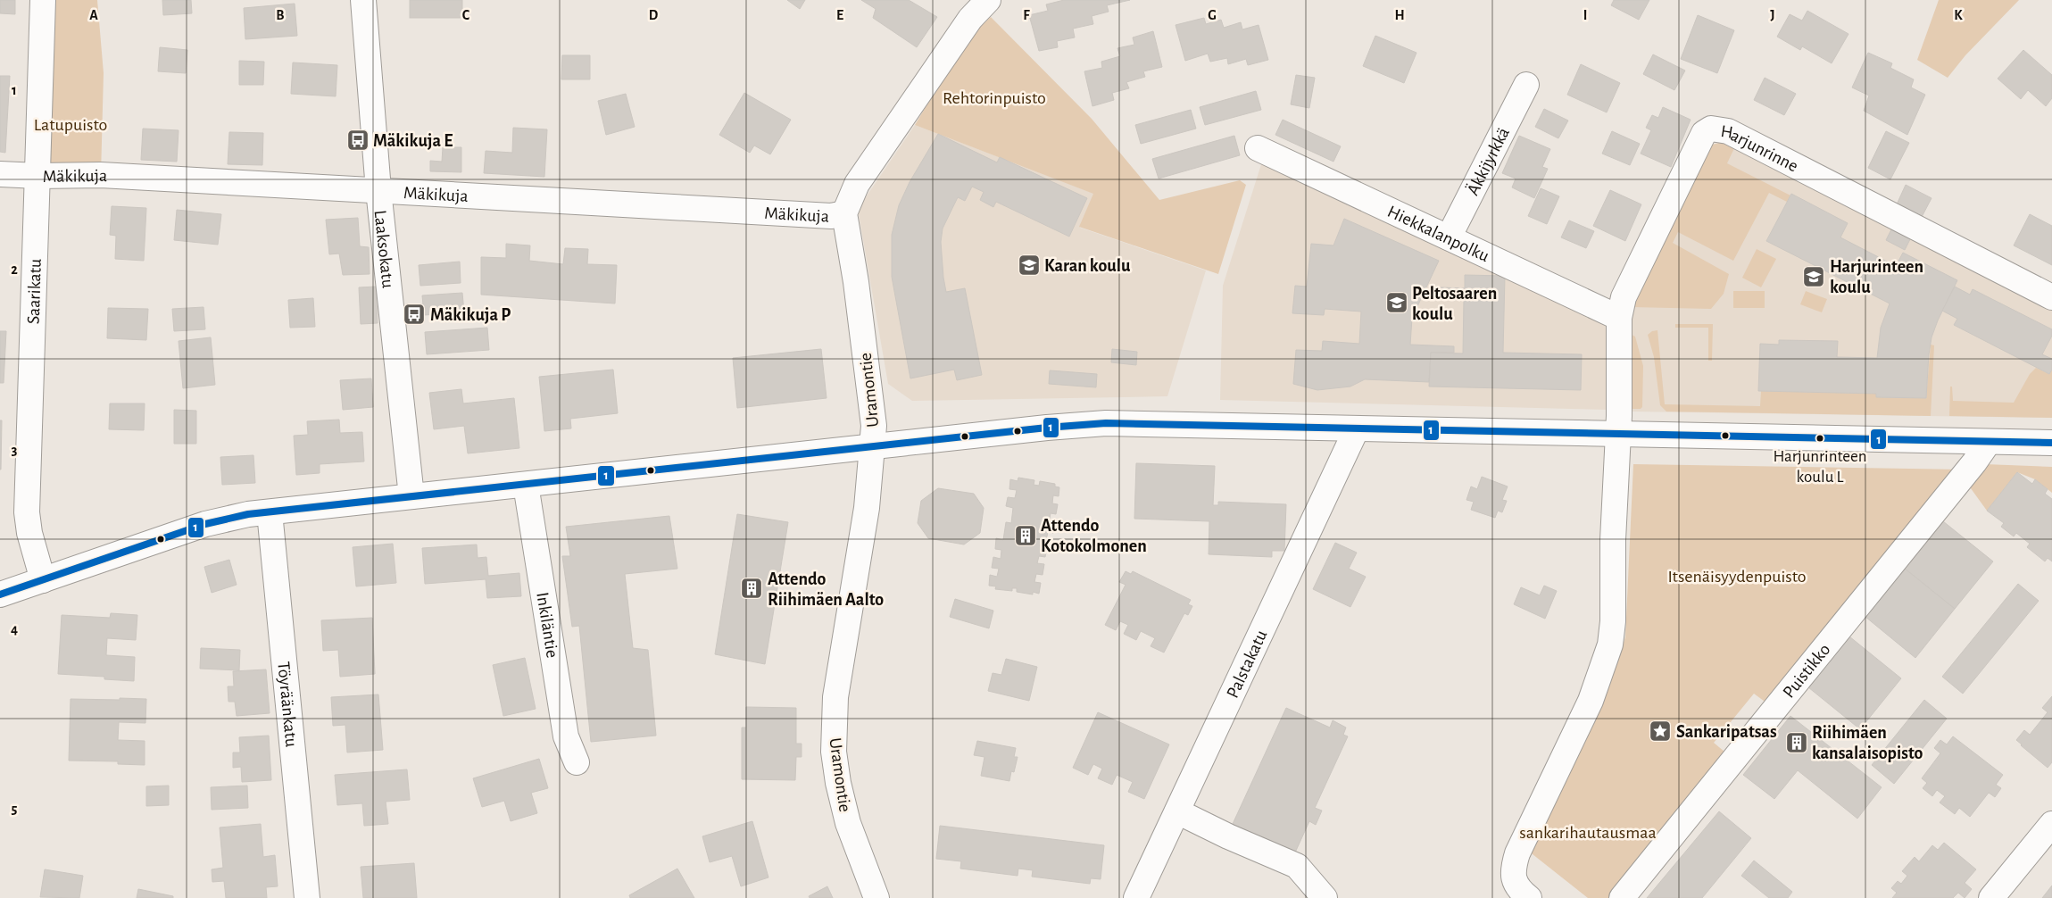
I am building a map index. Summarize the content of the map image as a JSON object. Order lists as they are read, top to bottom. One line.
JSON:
{"streets":{"street":["Harjunrinne","Äkkijyrkkä","Mäkikuja","Hiekkalanpolku","Laaksokatu","Saarikatu","Uramontie","Inkiläntie","Palstakatu","Puistikko","Töyräänkatu"]},"crossings":[["Harjunrinne","Hiekkalanpolku"],["Äkkijyrkkä","Hiekkalanpolku"],["Mäkikuja","Laaksokatu"],["Mäkikuja","Saarikatu"],["Mäkikuja","Uramontie"]],"parks":["Rehtorinpuisto","Latupuisto","Itsenäisyydenpuisto","sankarihautausmaa"],"places":{"bus stop":["Mäkikuja E","Mäkikuja P"],"school or university":["Karan koulu","Harjurinteen koulu","Peltosaaren koulu"],"other":["Harjunrinteen koulu L"],"building":["Attendo Kotokolmonen","Attendo Riihimäen Aalto","Riihimäen kansalaisopisto"],"place":["Sankaripatsas"]},"lines":["transit line 1"],"grid":{"columns":["A","B","C","D","E","F","G","H","I","J","K"],"rows":["1","2","3","4","5"]}}
